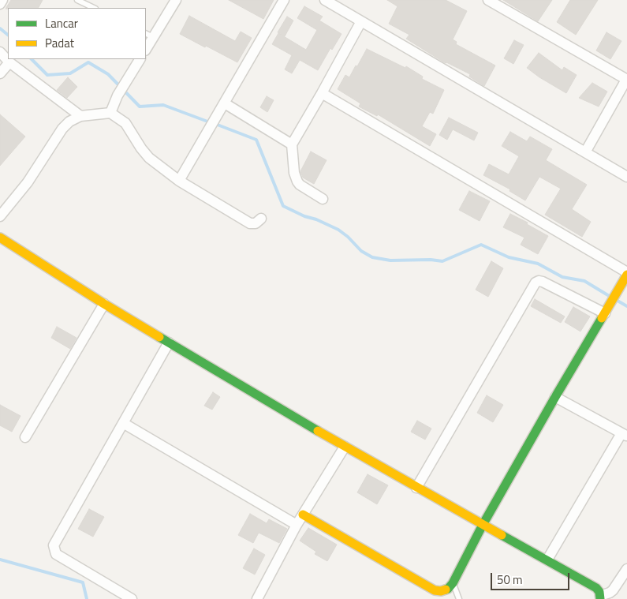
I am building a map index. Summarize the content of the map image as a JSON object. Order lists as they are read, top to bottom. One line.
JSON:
{"legend":["Lancar","Padat"],"scale_bar":"50 m"}
